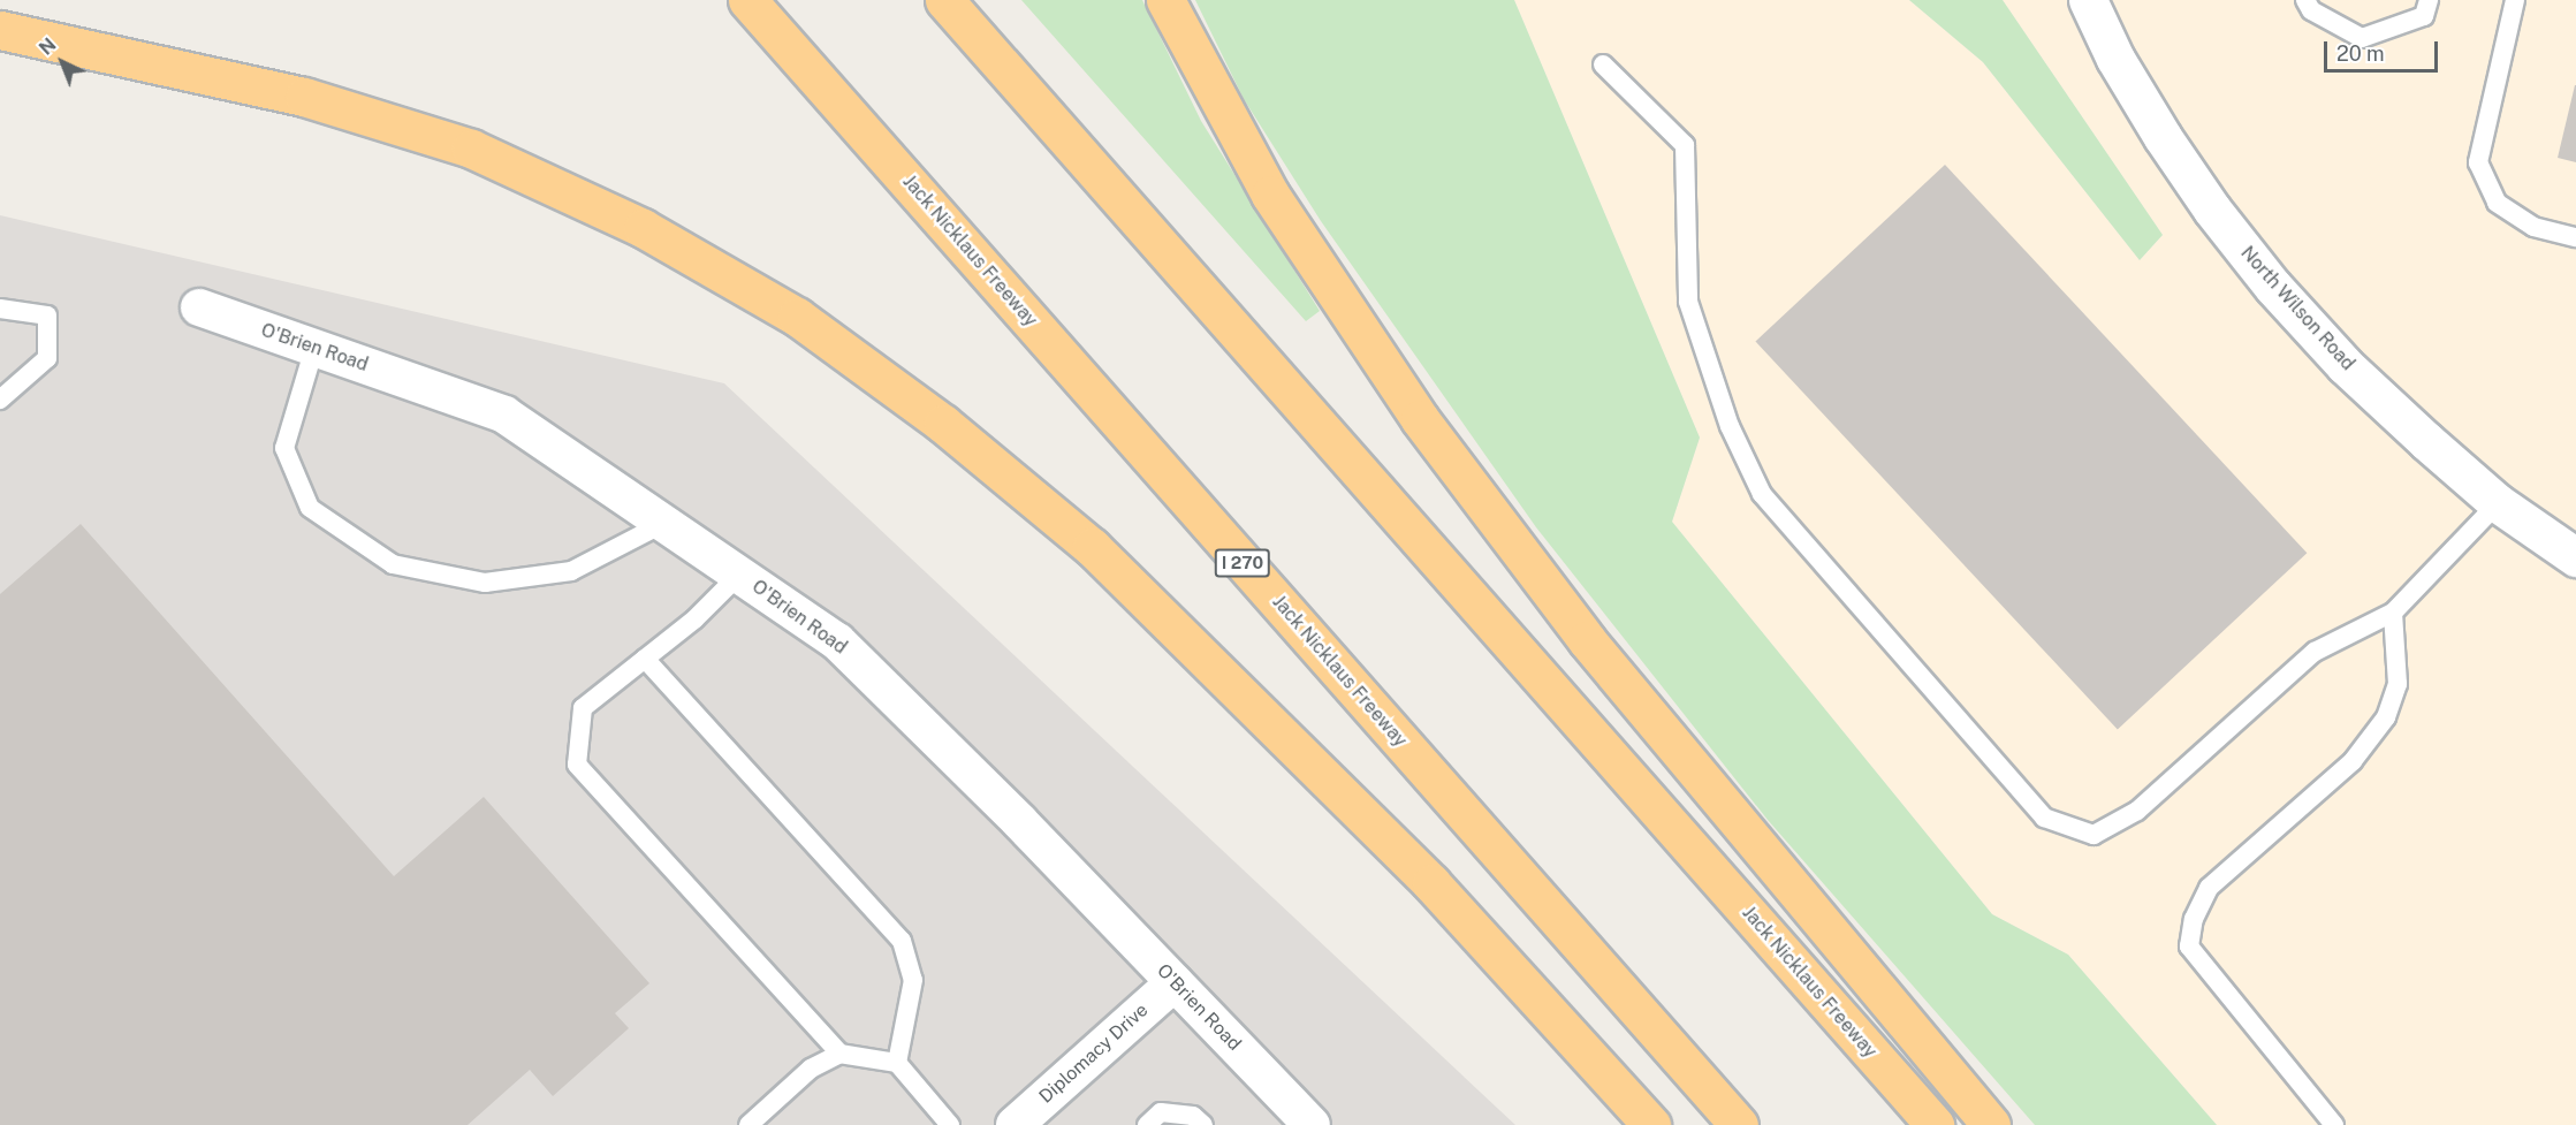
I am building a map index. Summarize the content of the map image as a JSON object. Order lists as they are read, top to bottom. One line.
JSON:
{"streets":{"highway":["Jack Nicklaus Freeway","I 270"],"main road":["North Wilson Road"],"street":["O'Brien Road","Diplomacy Drive"]},"crossings":[["O'Brien Road","Diplomacy Drive"]],"scale_bar":"20 m","north":"top left"}
